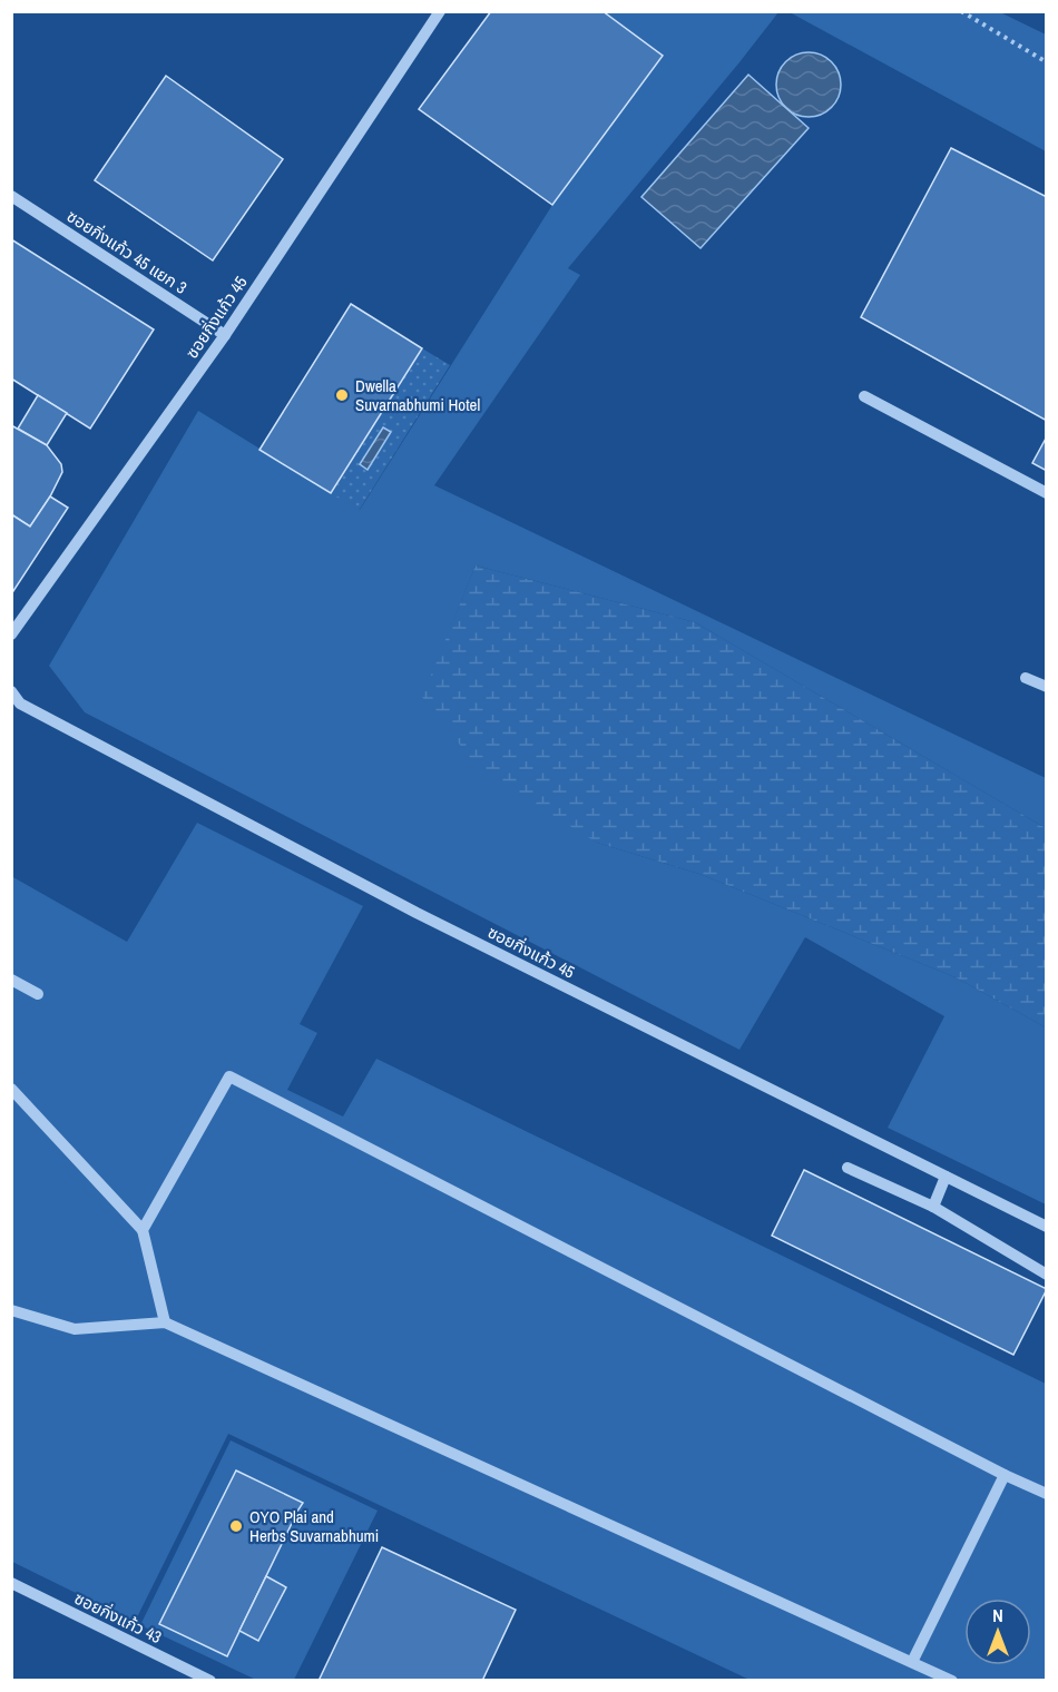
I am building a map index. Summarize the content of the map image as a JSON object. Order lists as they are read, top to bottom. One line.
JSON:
{"streets":{"street":["ซอยกิ่งแก้ว 45 แยก 3","ซอยกิ่งแก้ว 45","ซอยกิ่งแก้ว 43"]},"crossings":[["ซอยกิ่งแก้ว 45 แยก 3","ซอยกิ่งแก้ว 45"]],"places":["Dwella Suvarnabhumi Hotel","OYO Plai and Herbs Suvarnabhumi"],"north":"top"}
